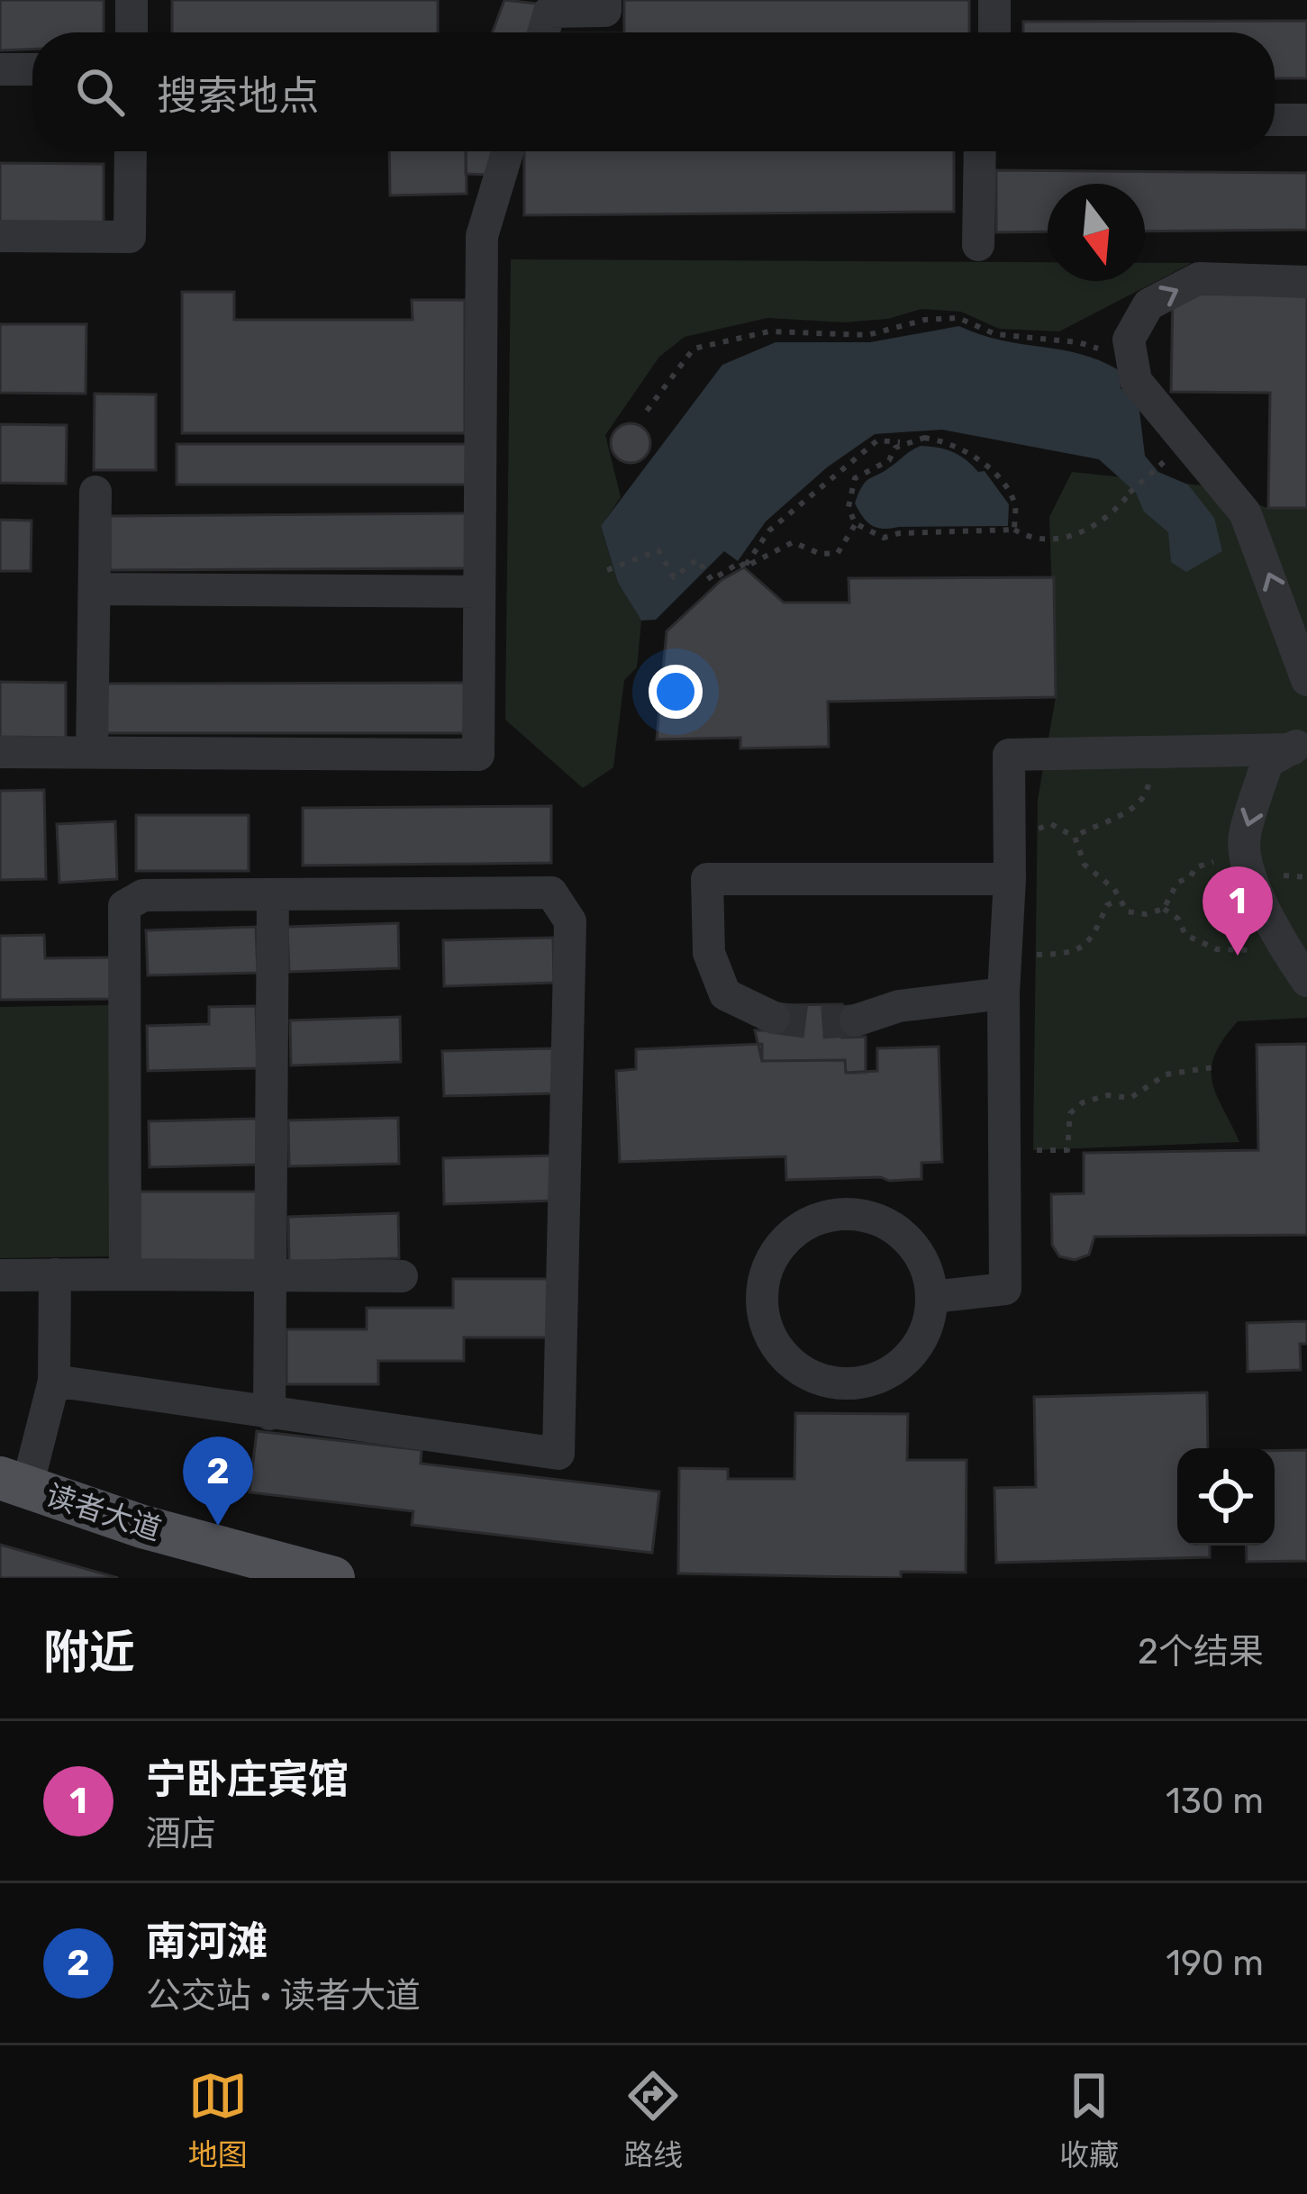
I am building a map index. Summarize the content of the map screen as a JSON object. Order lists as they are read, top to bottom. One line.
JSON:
{"streets":{"main road":["读者大道"]},"north":"bottom","page":{"search":"搜索地点","pins":["1","2"],"heading":["附近","2个结果"],"list":[{"mark":"1","name":"宁卧庄宾馆","note":"酒店","value":"130 m"},{"mark":"2","name":"南河滩","note":"公交站 · 读者大道","value":"190 m"}],"nav":["地图","路线","收藏"]}}
